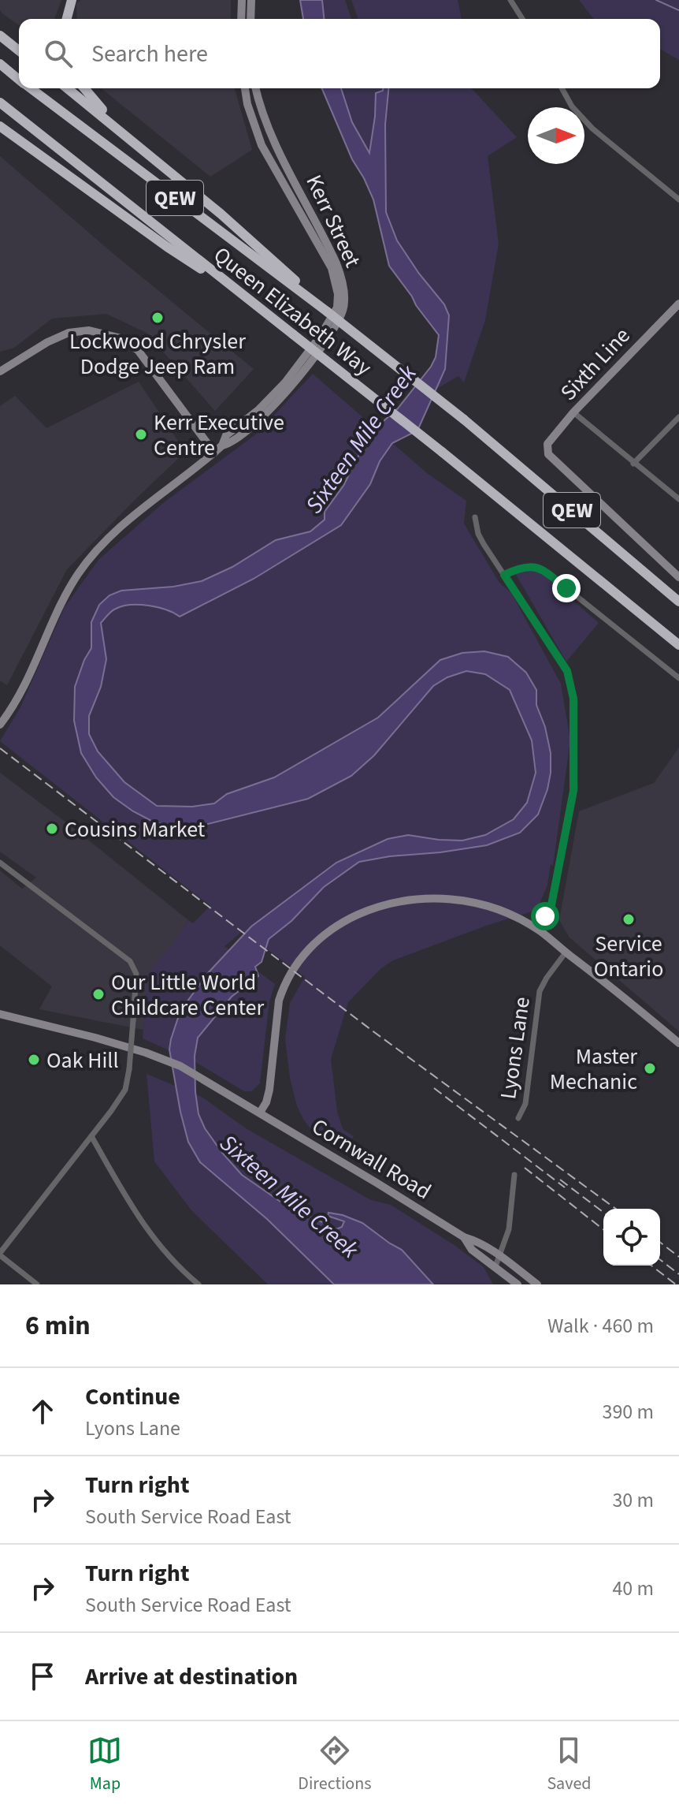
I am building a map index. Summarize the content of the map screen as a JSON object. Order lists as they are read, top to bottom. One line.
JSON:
{"streets":{"highway":["QEW","Queen Elizabeth Way"],"main road":["Kerr Street","Sixth Line","Cornwall Road"],"street":["Lyons Lane"]},"water":["Sixteen Mile Creek"],"places":["Lockwood Chrysler Dodge Jeep Ram","Kerr Executive Centre","Cousins Market","Service Ontario","Our Little World Childcare Center","Oak Hill","Master Mechanic"],"north":"right","page":{"search":"Search here","heading":["6 min","Walk · 460 m"],"list":[["Continue","Lyons Lane","390 m"],["Turn right","South Service Road East","30 m"],["Turn right","South Service Road East","40 m"],"Arrive at destination"],"nav":["Map","Directions","Saved"]}}
